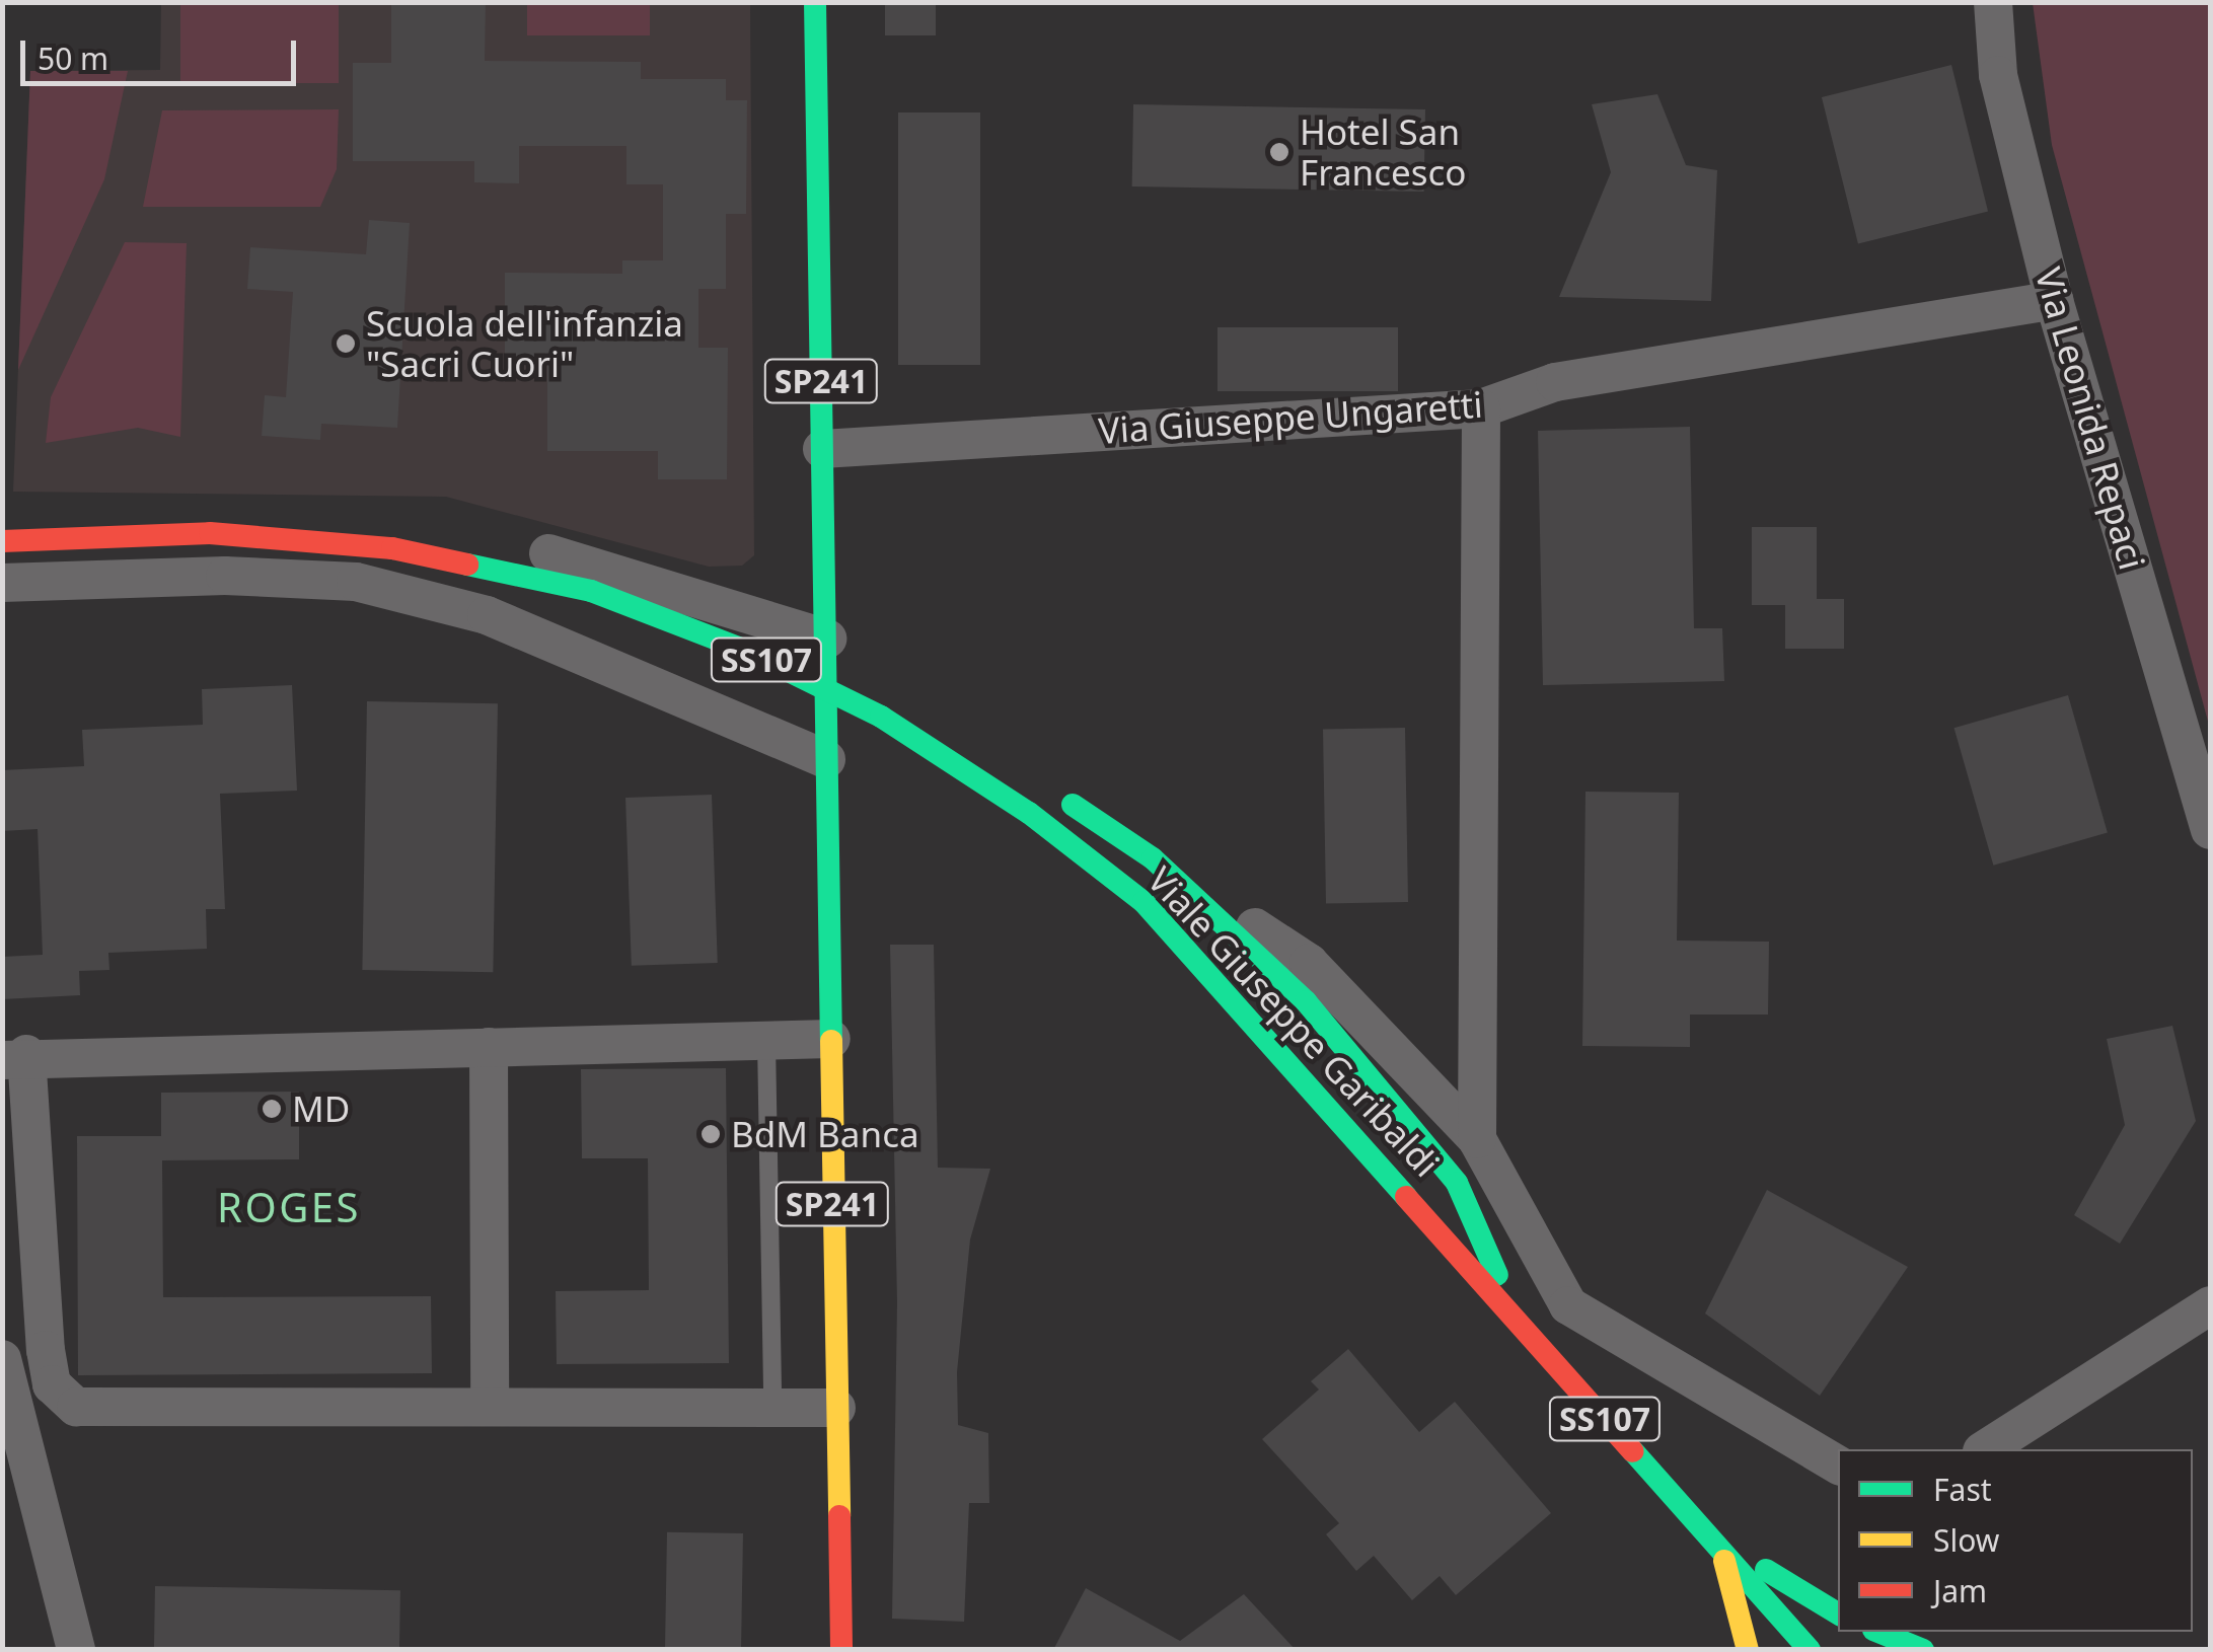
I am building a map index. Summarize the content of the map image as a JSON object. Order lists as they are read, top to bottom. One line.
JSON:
{"streets":{"main road":["SP241","SS107","Viale Giuseppe Garibaldi"],"street":["Via Giuseppe Ungaretti","Via Leonida Repaci"]},"crossings":[["SP241","Via Giuseppe Ungaretti"],["Via Giuseppe Ungaretti","Via Leonida Repaci"]],"districts":["ROGES"],"places":["Hotel San Francesco","Scuola dell'infanzia \"Sacri Cuori\"","MD","BdM Banca"],"legend":["Fast","Slow","Jam"],"scale_bar":"50 m"}
